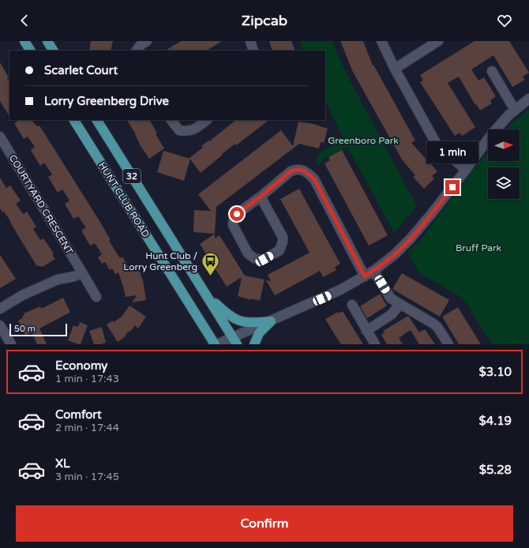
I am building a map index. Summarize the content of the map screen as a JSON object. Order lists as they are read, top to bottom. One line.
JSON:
{"streets":{"main road":["32","HUNT CLUB ROAD"],"street":["COURTYARD CRESCENT"]},"parks":["Greenboro Park","Bruff Park"],"places":{"bus stop":["Hunt Club / Lorry Greenberg"]},"scale_bar":"50 m","north":"right","page":{"header":"Zipcab","banner":["Scarlet Court","Lorry Greenberg Drive"],"bubble":"1 min","scale":"50 m","list":[{"name":"Economy","note":"1 min · 17:43","value":"$3.10"},{"name":"Comfort","note":"2 min · 17:44","value":"$4.19"},{"name":"XL","note":"3 min · 17:45","value":"$5.28"}],"buttons":"Confirm"}}
